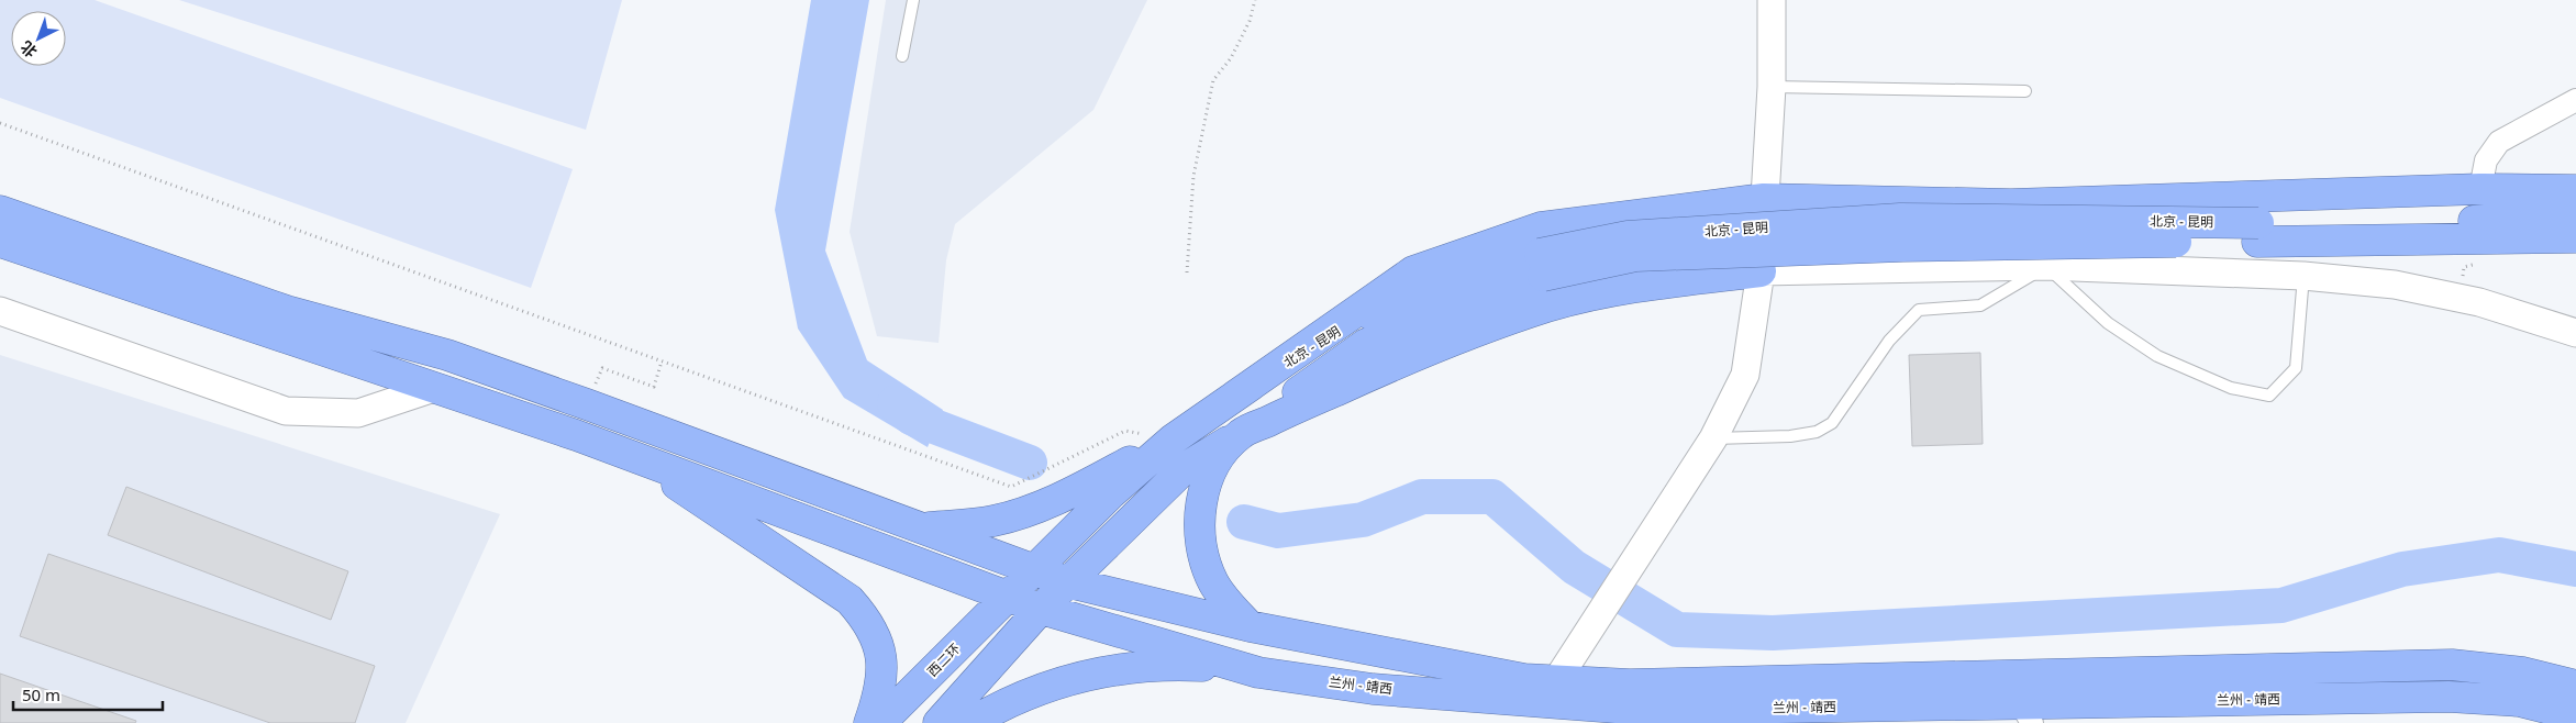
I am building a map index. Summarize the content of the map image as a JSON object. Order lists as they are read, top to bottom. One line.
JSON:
{"streets":{"highway":["北京 - 昆明","西二环","兰州 - 靖西"]},"crossings":[["北京 - 昆明","西二环"],["北京 - 昆明","兰州 - 靖西"],["西二环","兰州 - 靖西"]],"scale_bar":"50 m","north":"bottom left"}
